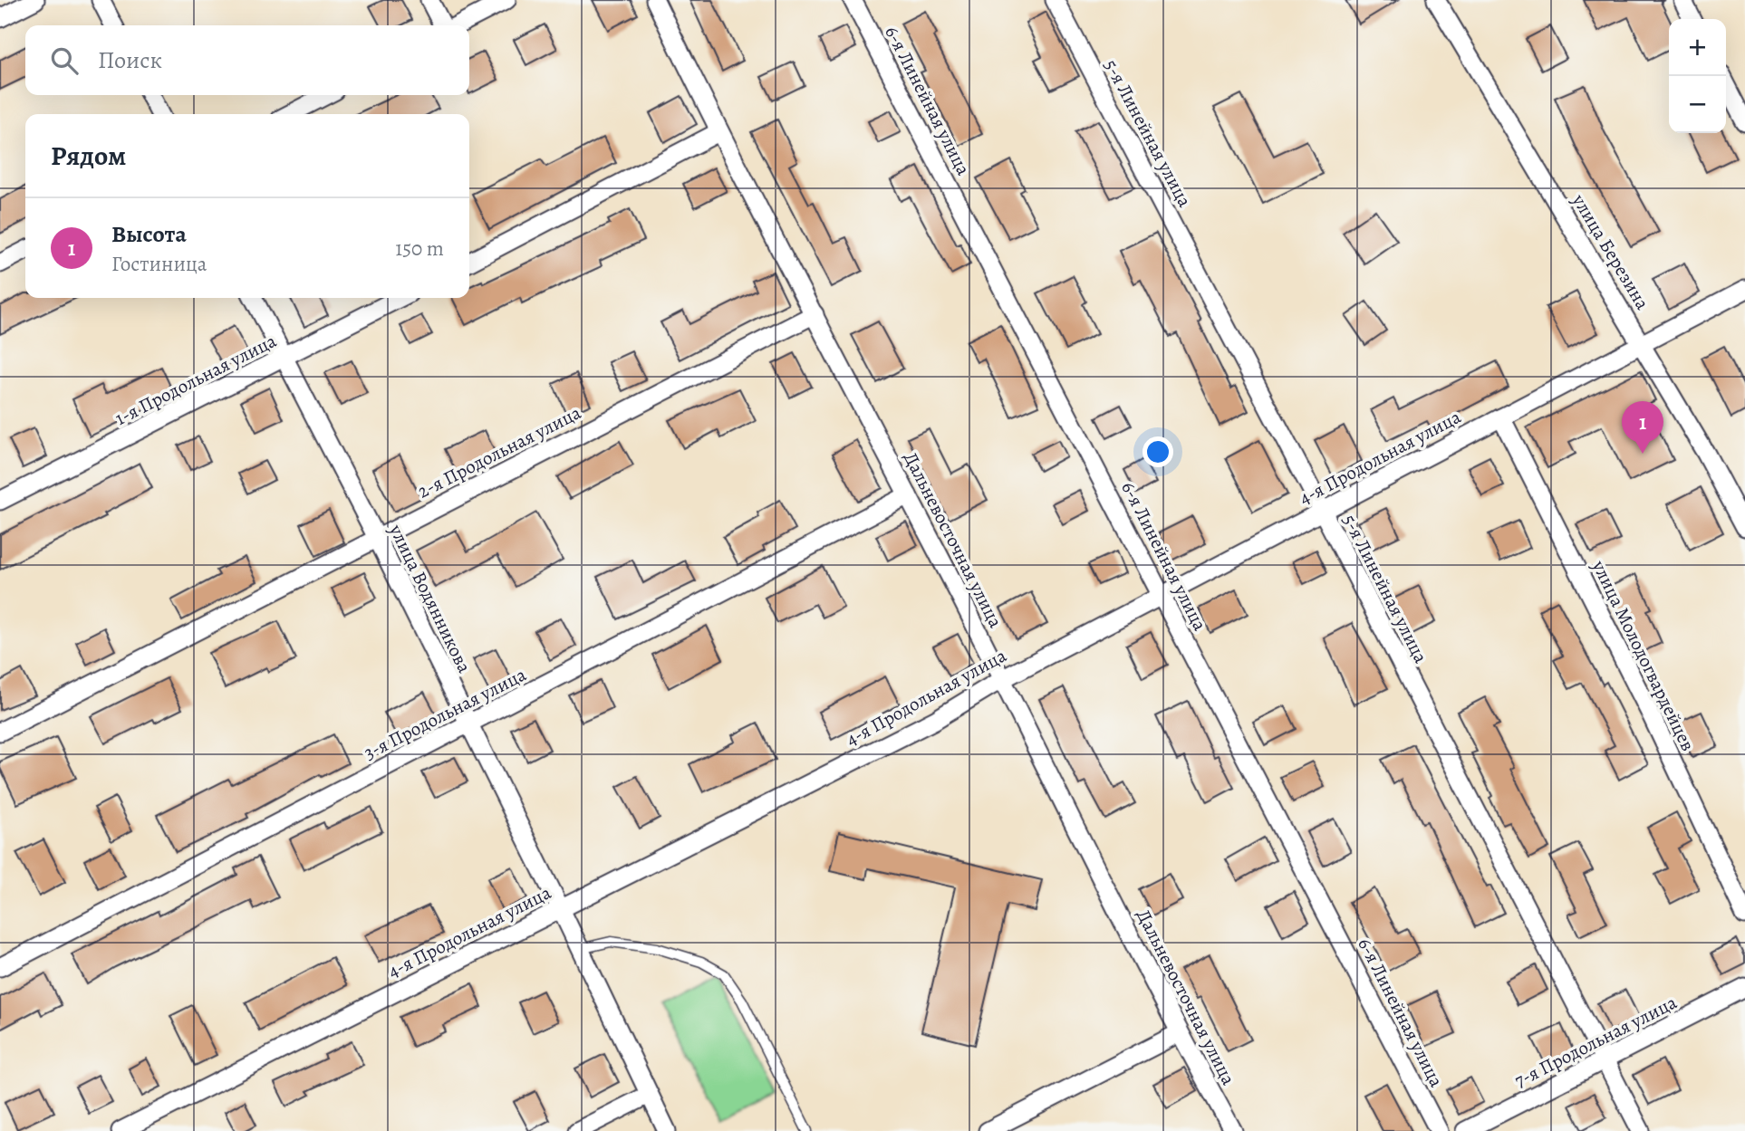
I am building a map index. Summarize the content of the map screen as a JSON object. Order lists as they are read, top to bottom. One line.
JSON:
{"streets":{"street":["6-я Линейная улица","5-я Линейная улица","улица Березина","1-я Продольная улица","2-я Продольная улица","4-я Продольная улица","Дальневосточная улица","улица Водянникова","улица Молодогвардейцев","3-я Продольная улица","7-я Продольная улица"]},"crossings":[["6-я Линейная улица","4-я Продольная улица"],["5-я Линейная улица","4-я Продольная улица"],["5-я Линейная улица","7-я Продольная улица"],["улица Березина","4-я Продольная улица"],["1-я Продольная улица","улица Водянникова"],["2-я Продольная улица","Дальневосточная улица"],["2-я Продольная улица","улица Водянникова"],["4-я Продольная улица","Дальневосточная улица"],["4-я Продольная улица","улица Водянникова"],["4-я Продольная улица","улица Молодогвардейцев"],["Дальневосточная улица","3-я Продольная улица"],["улица Водянникова","3-я Продольная улица"]],"page":{"map_buttons":["+","−"],"search":"Поиск","heading":"Рядом","list":[{"mark":"1","name":"Высота","note":"Гостиница","value":"150 m"}],"pins":"1"}}
